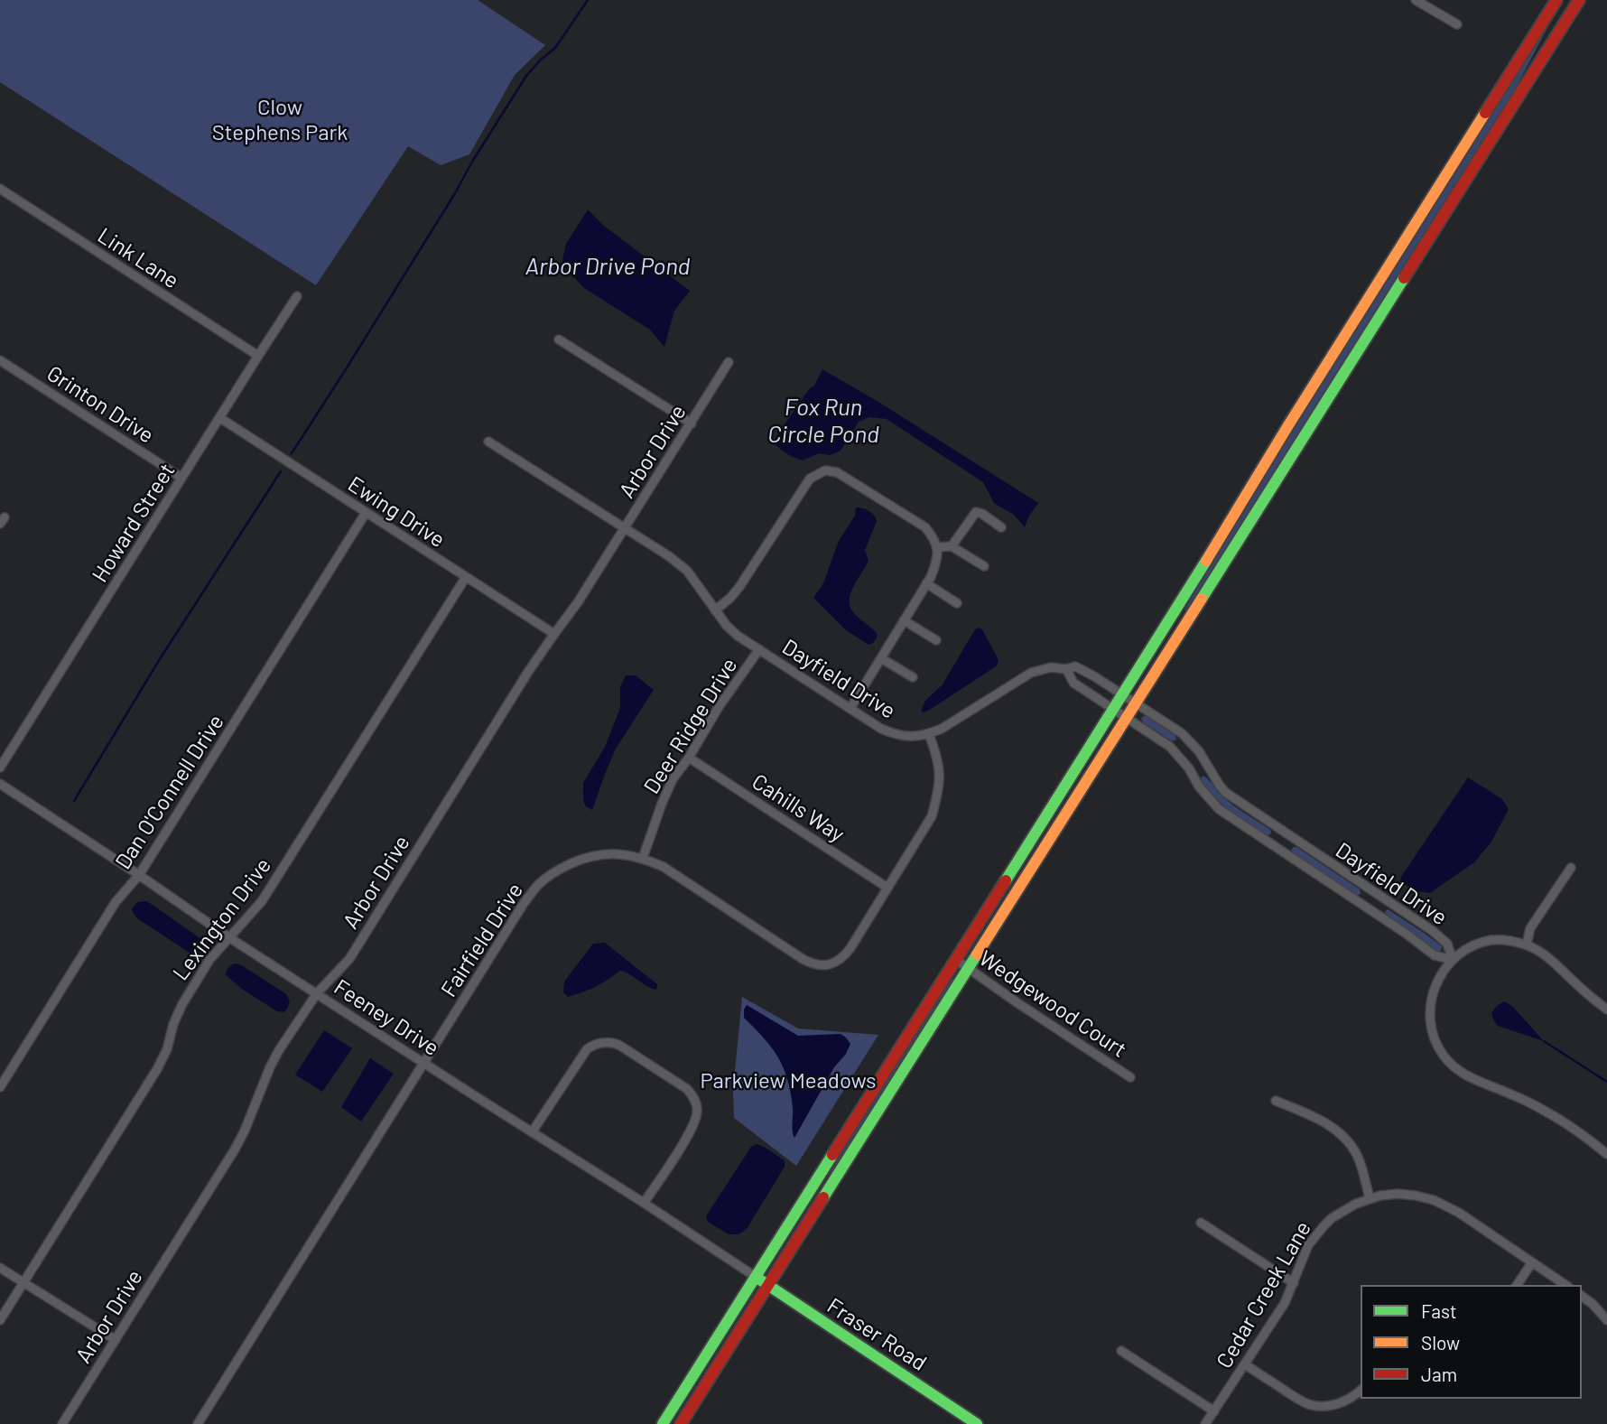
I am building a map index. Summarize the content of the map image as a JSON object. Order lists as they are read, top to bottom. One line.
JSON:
{"streets":{"main road":["Fraser Road"],"street":["Link Lane","Grinton Drive","Arbor Drive","Ewing Drive","Howard Street","Dayfield Drive","Deer Ridge Drive","Dan O'Connell Drive","Cahills Way","Lexington Drive","Fairfield Drive","Wedgewood Court","Feeney Drive","Cedar Creek Lane"]},"crossings":[["Link Lane","Howard Street"],["Grinton Drive","Howard Street"],["Arbor Drive","Ewing Drive"],["Arbor Drive","Dayfield Drive"],["Arbor Drive","Feeney Drive"],["Ewing Drive","Howard Street"],["Ewing Drive","Dan O'Connell Drive"],["Ewing Drive","Lexington Drive"],["Dayfield Drive","Deer Ridge Drive"],["Dayfield Drive","Fairfield Drive"],["Deer Ridge Drive","Cahills Way"],["Deer Ridge Drive","Fairfield Drive"],["Dan O'Connell Drive","Feeney Drive"],["Cahills Way","Fairfield Drive"],["Lexington Drive","Feeney Drive"],["Fairfield Drive","Feeney Drive"],["Feeney Drive","Fraser Road"]],"water":["Arbor Drive Pond","Fox Run Circle Pond"],"parks":["Clow Stephens Park","Parkview Meadows"],"legend":["Fast","Slow","Jam"]}
